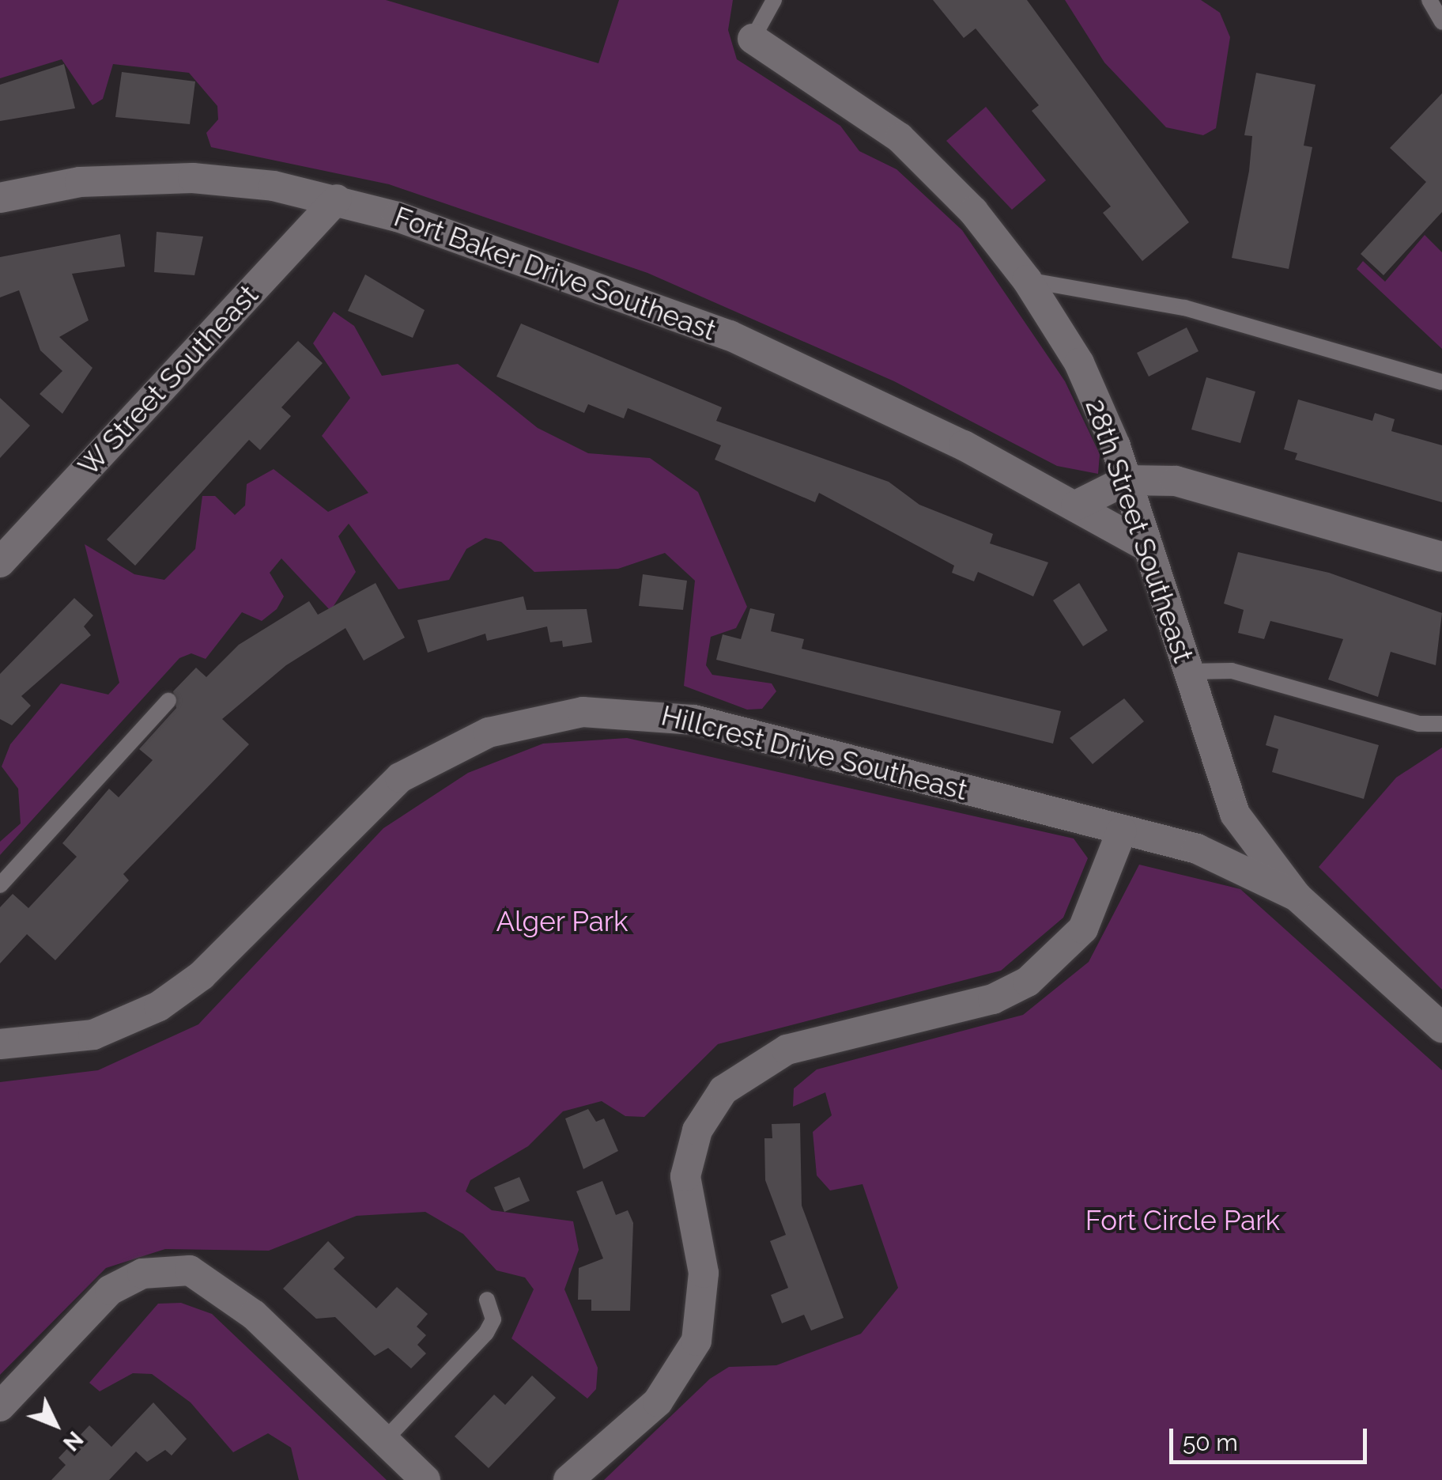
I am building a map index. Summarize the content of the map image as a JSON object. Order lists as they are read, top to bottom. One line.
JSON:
{"streets":{"street":["Fort Baker Drive Southeast","W Street Southeast","28th Street Southeast","Hillcrest Drive Southeast"]},"crossings":[["Fort Baker Drive Southeast","W Street Southeast"],["Fort Baker Drive Southeast","28th Street Southeast"],["28th Street Southeast","Hillcrest Drive Southeast"]],"parks":["Alger Park","Fort Circle Park"],"scale_bar":"50 m","north":"bottom right"}
